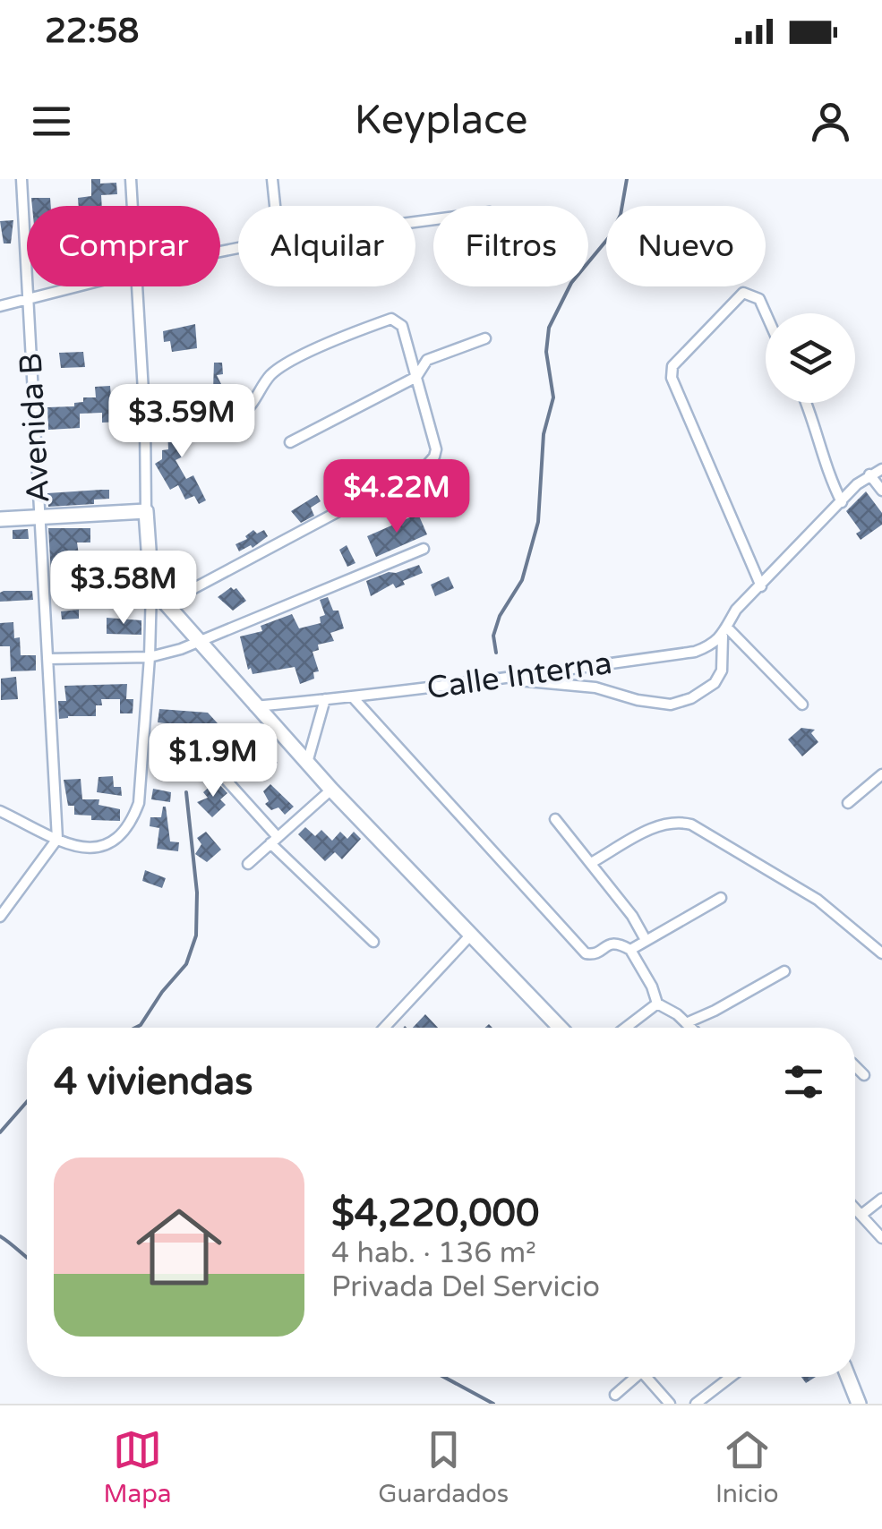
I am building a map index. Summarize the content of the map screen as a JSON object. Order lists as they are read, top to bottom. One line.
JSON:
{"streets":{"street":["Avenida B","Calle Interna"]},"page":{"status":"22:58","header":"Keyplace","chip":["Comprar","Alquilar","Filtros","Nuevo"],"price":["$3.59M","$4.22M","$3.58M","$1.9M"],"heading":"4 viviendas","list":[{"name":"$4,220,000","note":"4 hab. · 136 m² · Privada Del Servicio"}],"tabs":["Mapa","Guardados","Inicio"]}}
